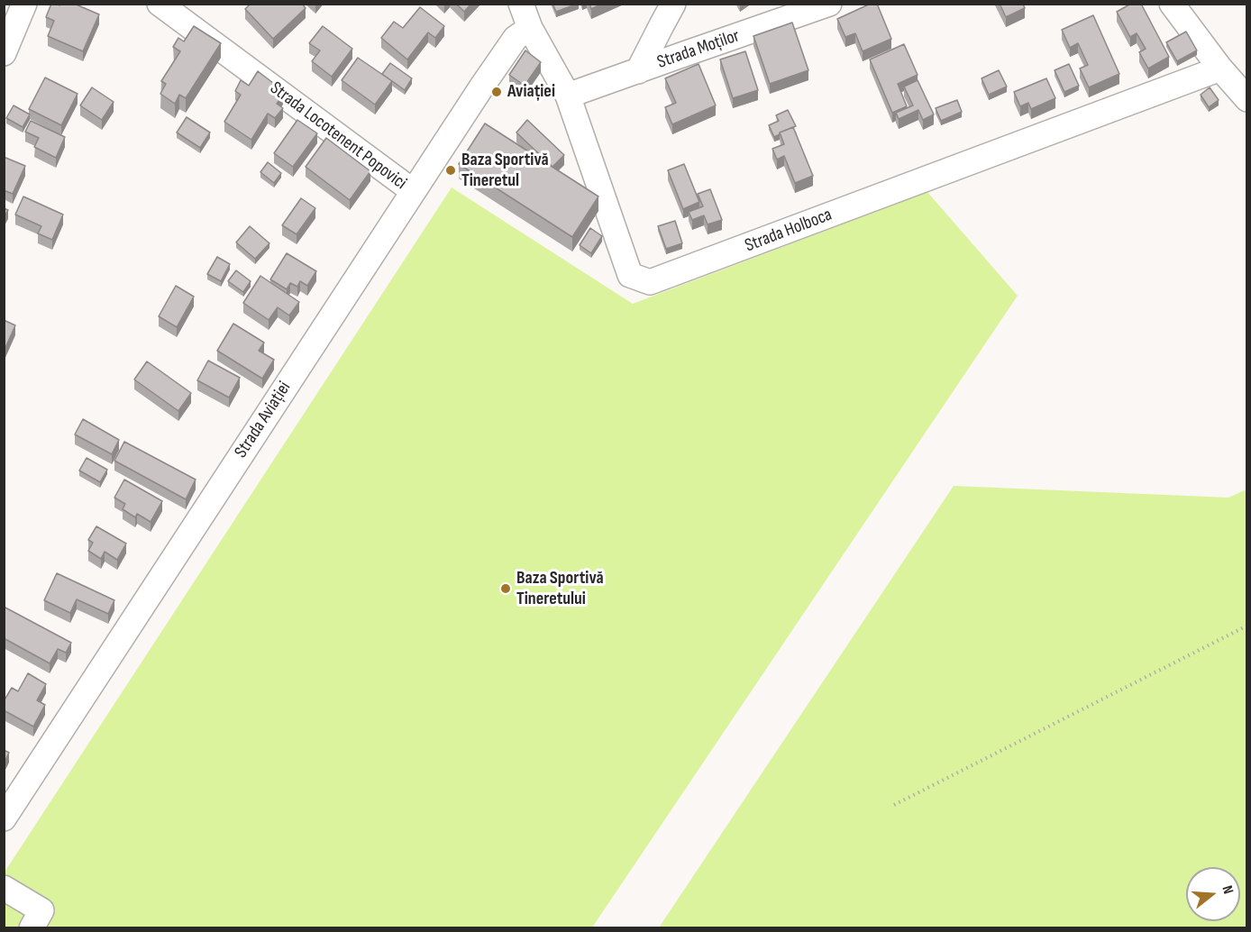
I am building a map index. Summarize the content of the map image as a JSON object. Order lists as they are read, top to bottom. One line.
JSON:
{"streets":{"street":["Strada Moților","Strada Locotenent Popovici","Strada Holboca","Strada Aviației"]},"crossings":[["Strada Moților","Strada Holboca"],["Strada Locotenent Popovici","Strada Aviației"],["Strada Holboca","Strada Aviației"]],"places":["Aviației","Baza Sportivă Tineretul","Baza Sportivă Tineretului"],"north":"right"}
